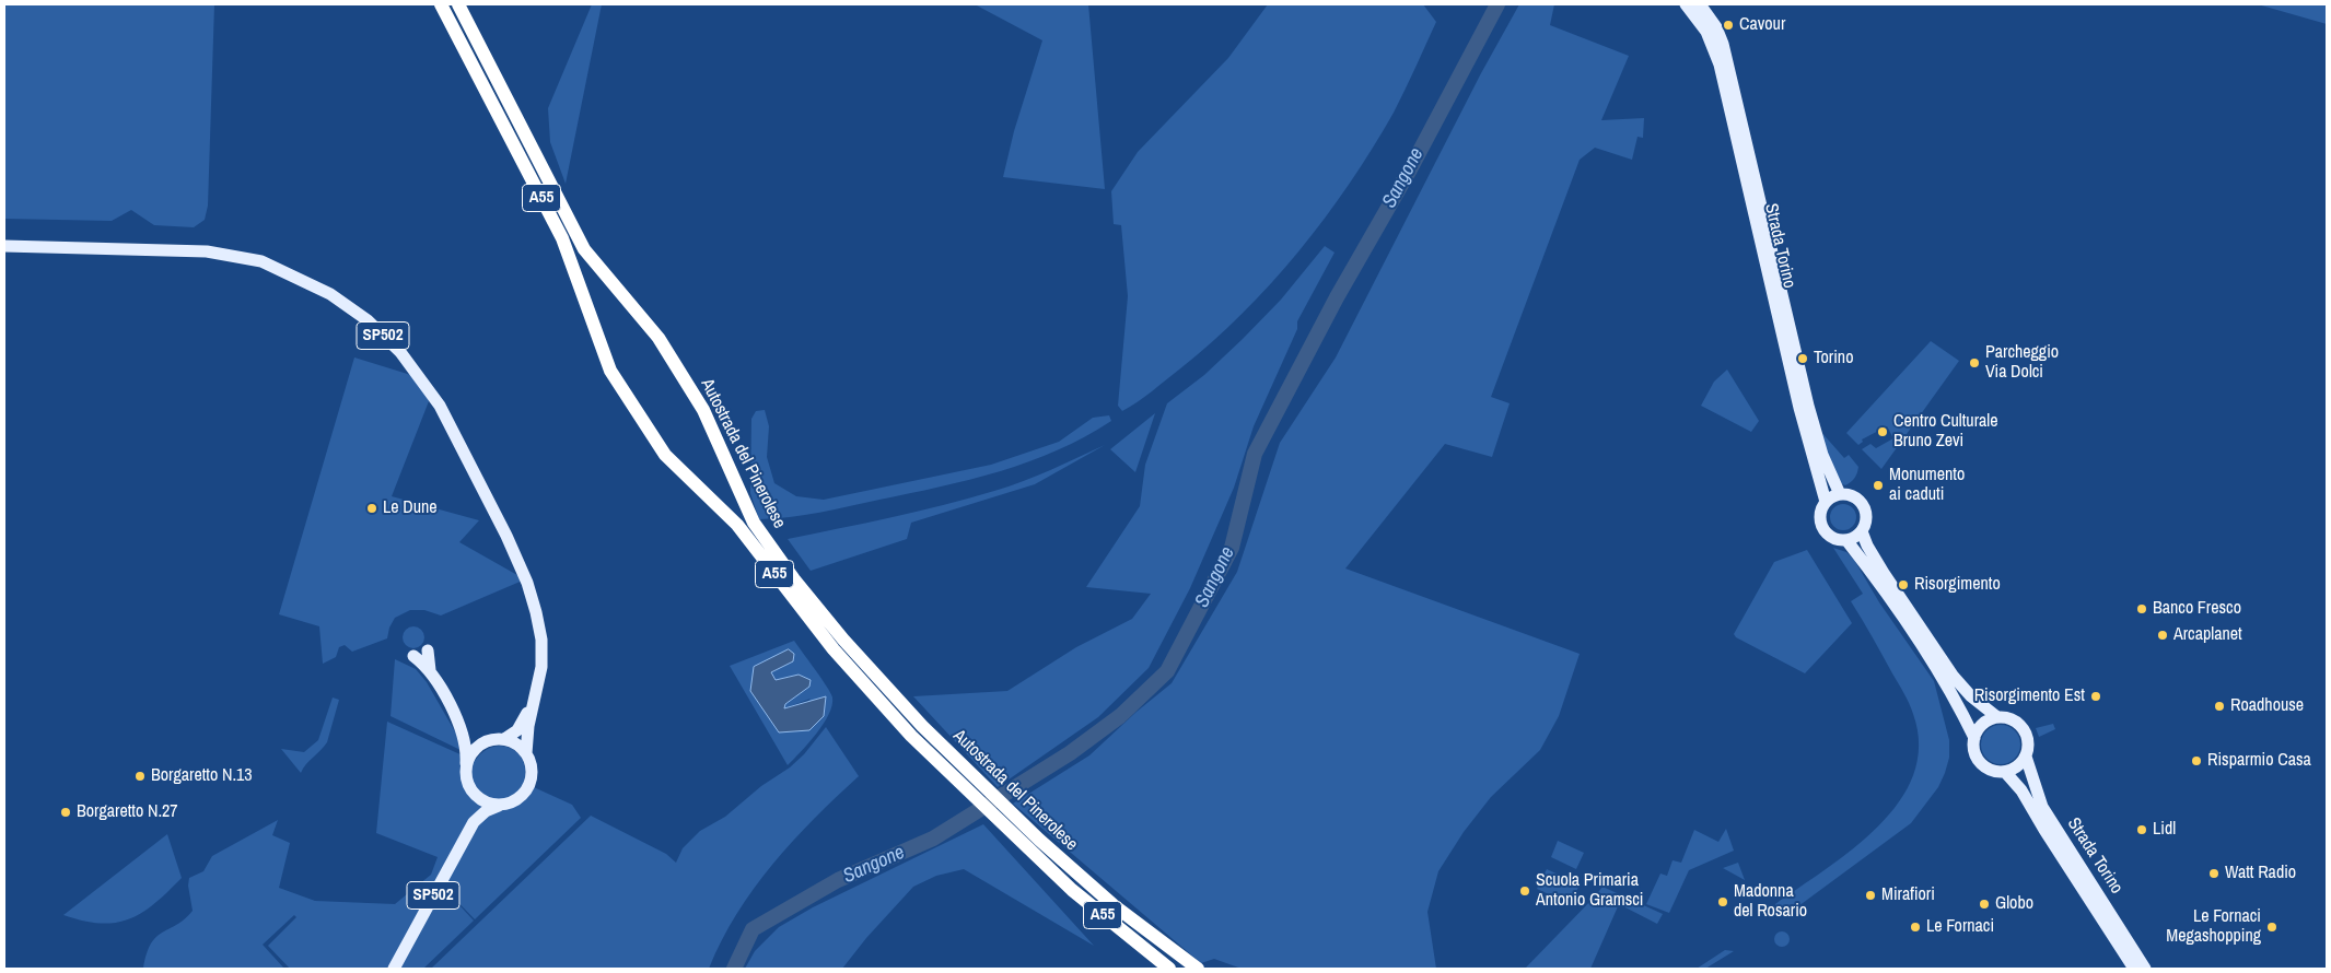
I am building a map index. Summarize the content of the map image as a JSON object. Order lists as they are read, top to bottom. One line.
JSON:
{"streets":{"highway":["A55","Autostrada del Pinerolese"],"main road":["Strada Torino","SP502"]},"water":["Sangone"],"places":["Cavour","Torino","Parcheggio Via Dolci","Centro Culturale Bruno Zevi","Monumento ai caduti","Le Dune","Risorgimento","Banco Fresco","Arcaplanet","Risorgimento Est","Roadhouse","Risparmio Casa","Borgaretto N.13","Borgaretto N.27","Lidl","Watt Radio","Scuola Primaria Antonio Gramsci","Mirafiori","Madonna del Rosario","Globo","Le Fornaci","Le Fornaci Megashopping"]}
